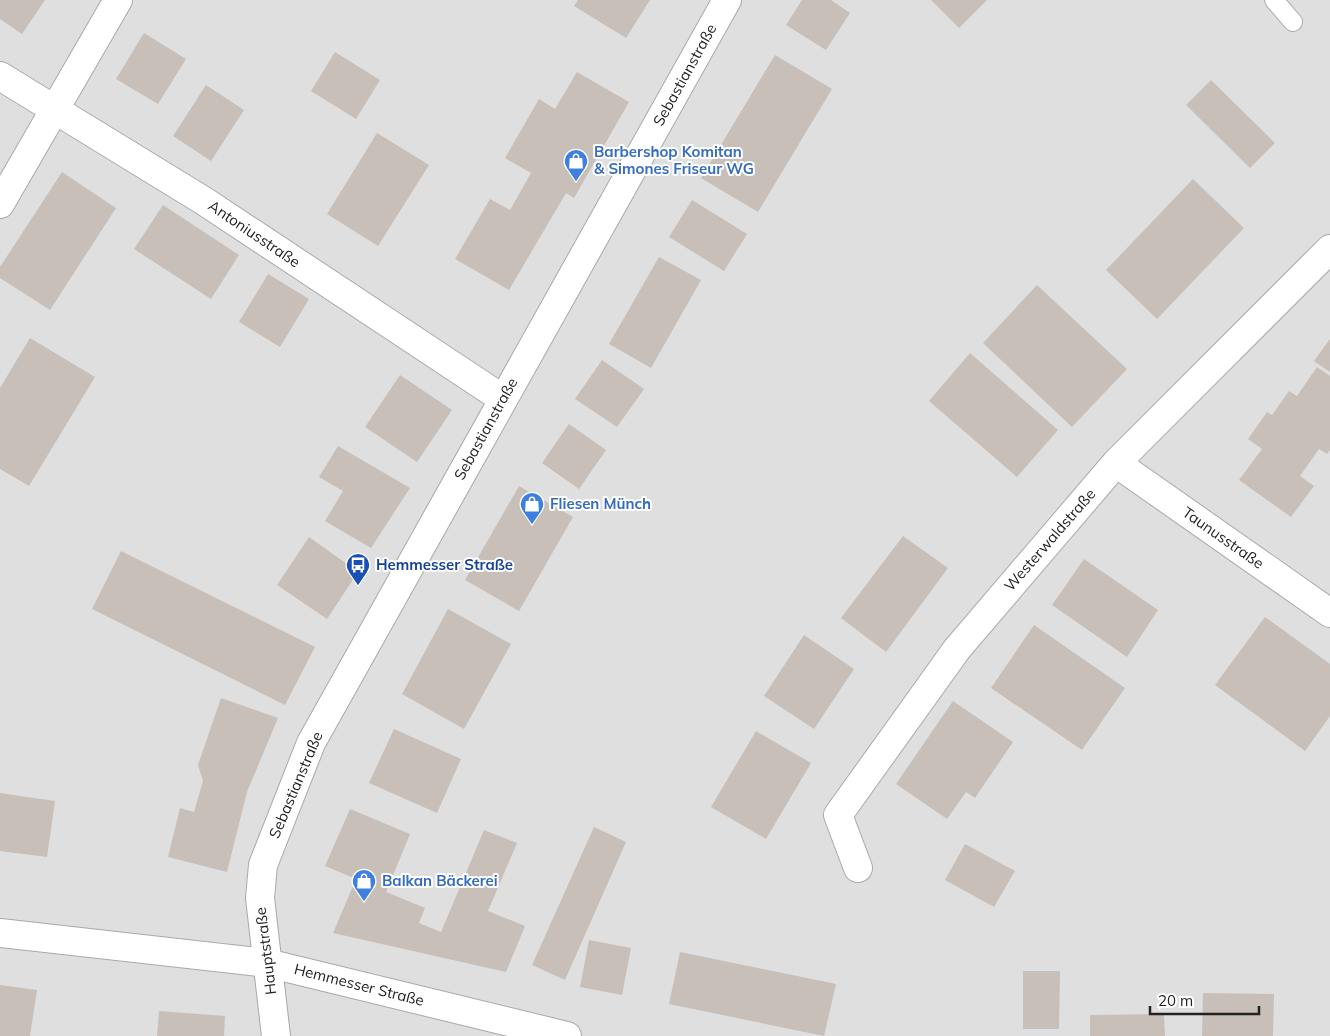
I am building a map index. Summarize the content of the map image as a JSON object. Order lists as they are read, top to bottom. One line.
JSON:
{"streets":{"street":["Sebastianstraße","Antoniusstraße","Taunusstraße","Westerwaldstraße","Hauptstraße","Hemmesser Straße"]},"crossings":[["Sebastianstraße","Antoniusstraße"],["Sebastianstraße","Hauptstraße"],["Taunusstraße","Westerwaldstraße"],["Hauptstraße","Hemmesser Straße"]],"places":{"shop":["Barbershop Komitan & Simones Friseur WG","Fliesen Münch","Balkan Bäckerei"],"bus stop":["Hemmesser Straße"]},"scale_bar":"20 m"}
